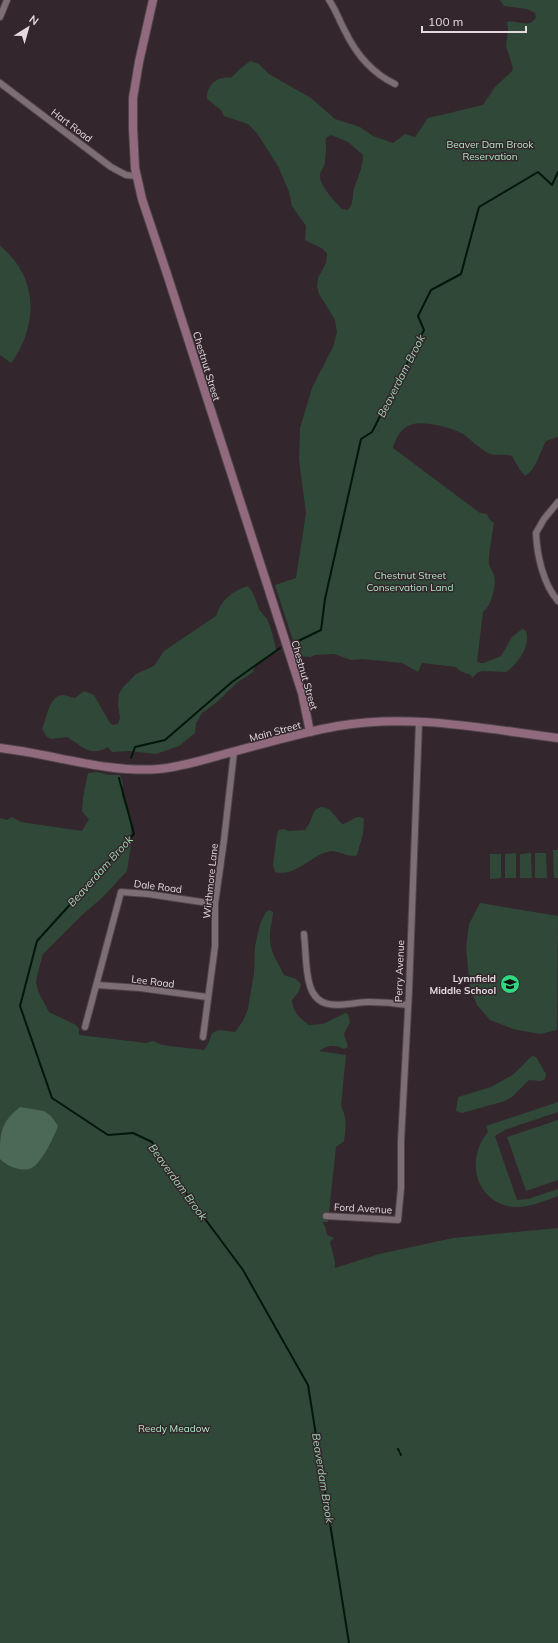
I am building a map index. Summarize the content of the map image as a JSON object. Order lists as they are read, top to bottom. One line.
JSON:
{"streets":{"street":["Hart Road","Chestnut Street","Main Street","Wirthmore Lane","Dale Road","Perry Avenue","Lee Road","Ford Avenue"]},"crossings":[["Hart Road","Chestnut Street"],["Chestnut Street","Main Street"],["Main Street","Wirthmore Lane"],["Main Street","Perry Avenue"],["Wirthmore Lane","Dale Road"],["Wirthmore Lane","Lee Road"],["Dale Road","Lee Road"],["Perry Avenue","Ford Avenue"]],"water":["Beaverdam Brook"],"parks":["Beaver Dam Brook Reservation","Chestnut Street Conservation Land","Reedy Meadow"],"places":{"school or university":["Lynnfield Middle School"]},"scale_bar":"100 m","north":"top right"}
